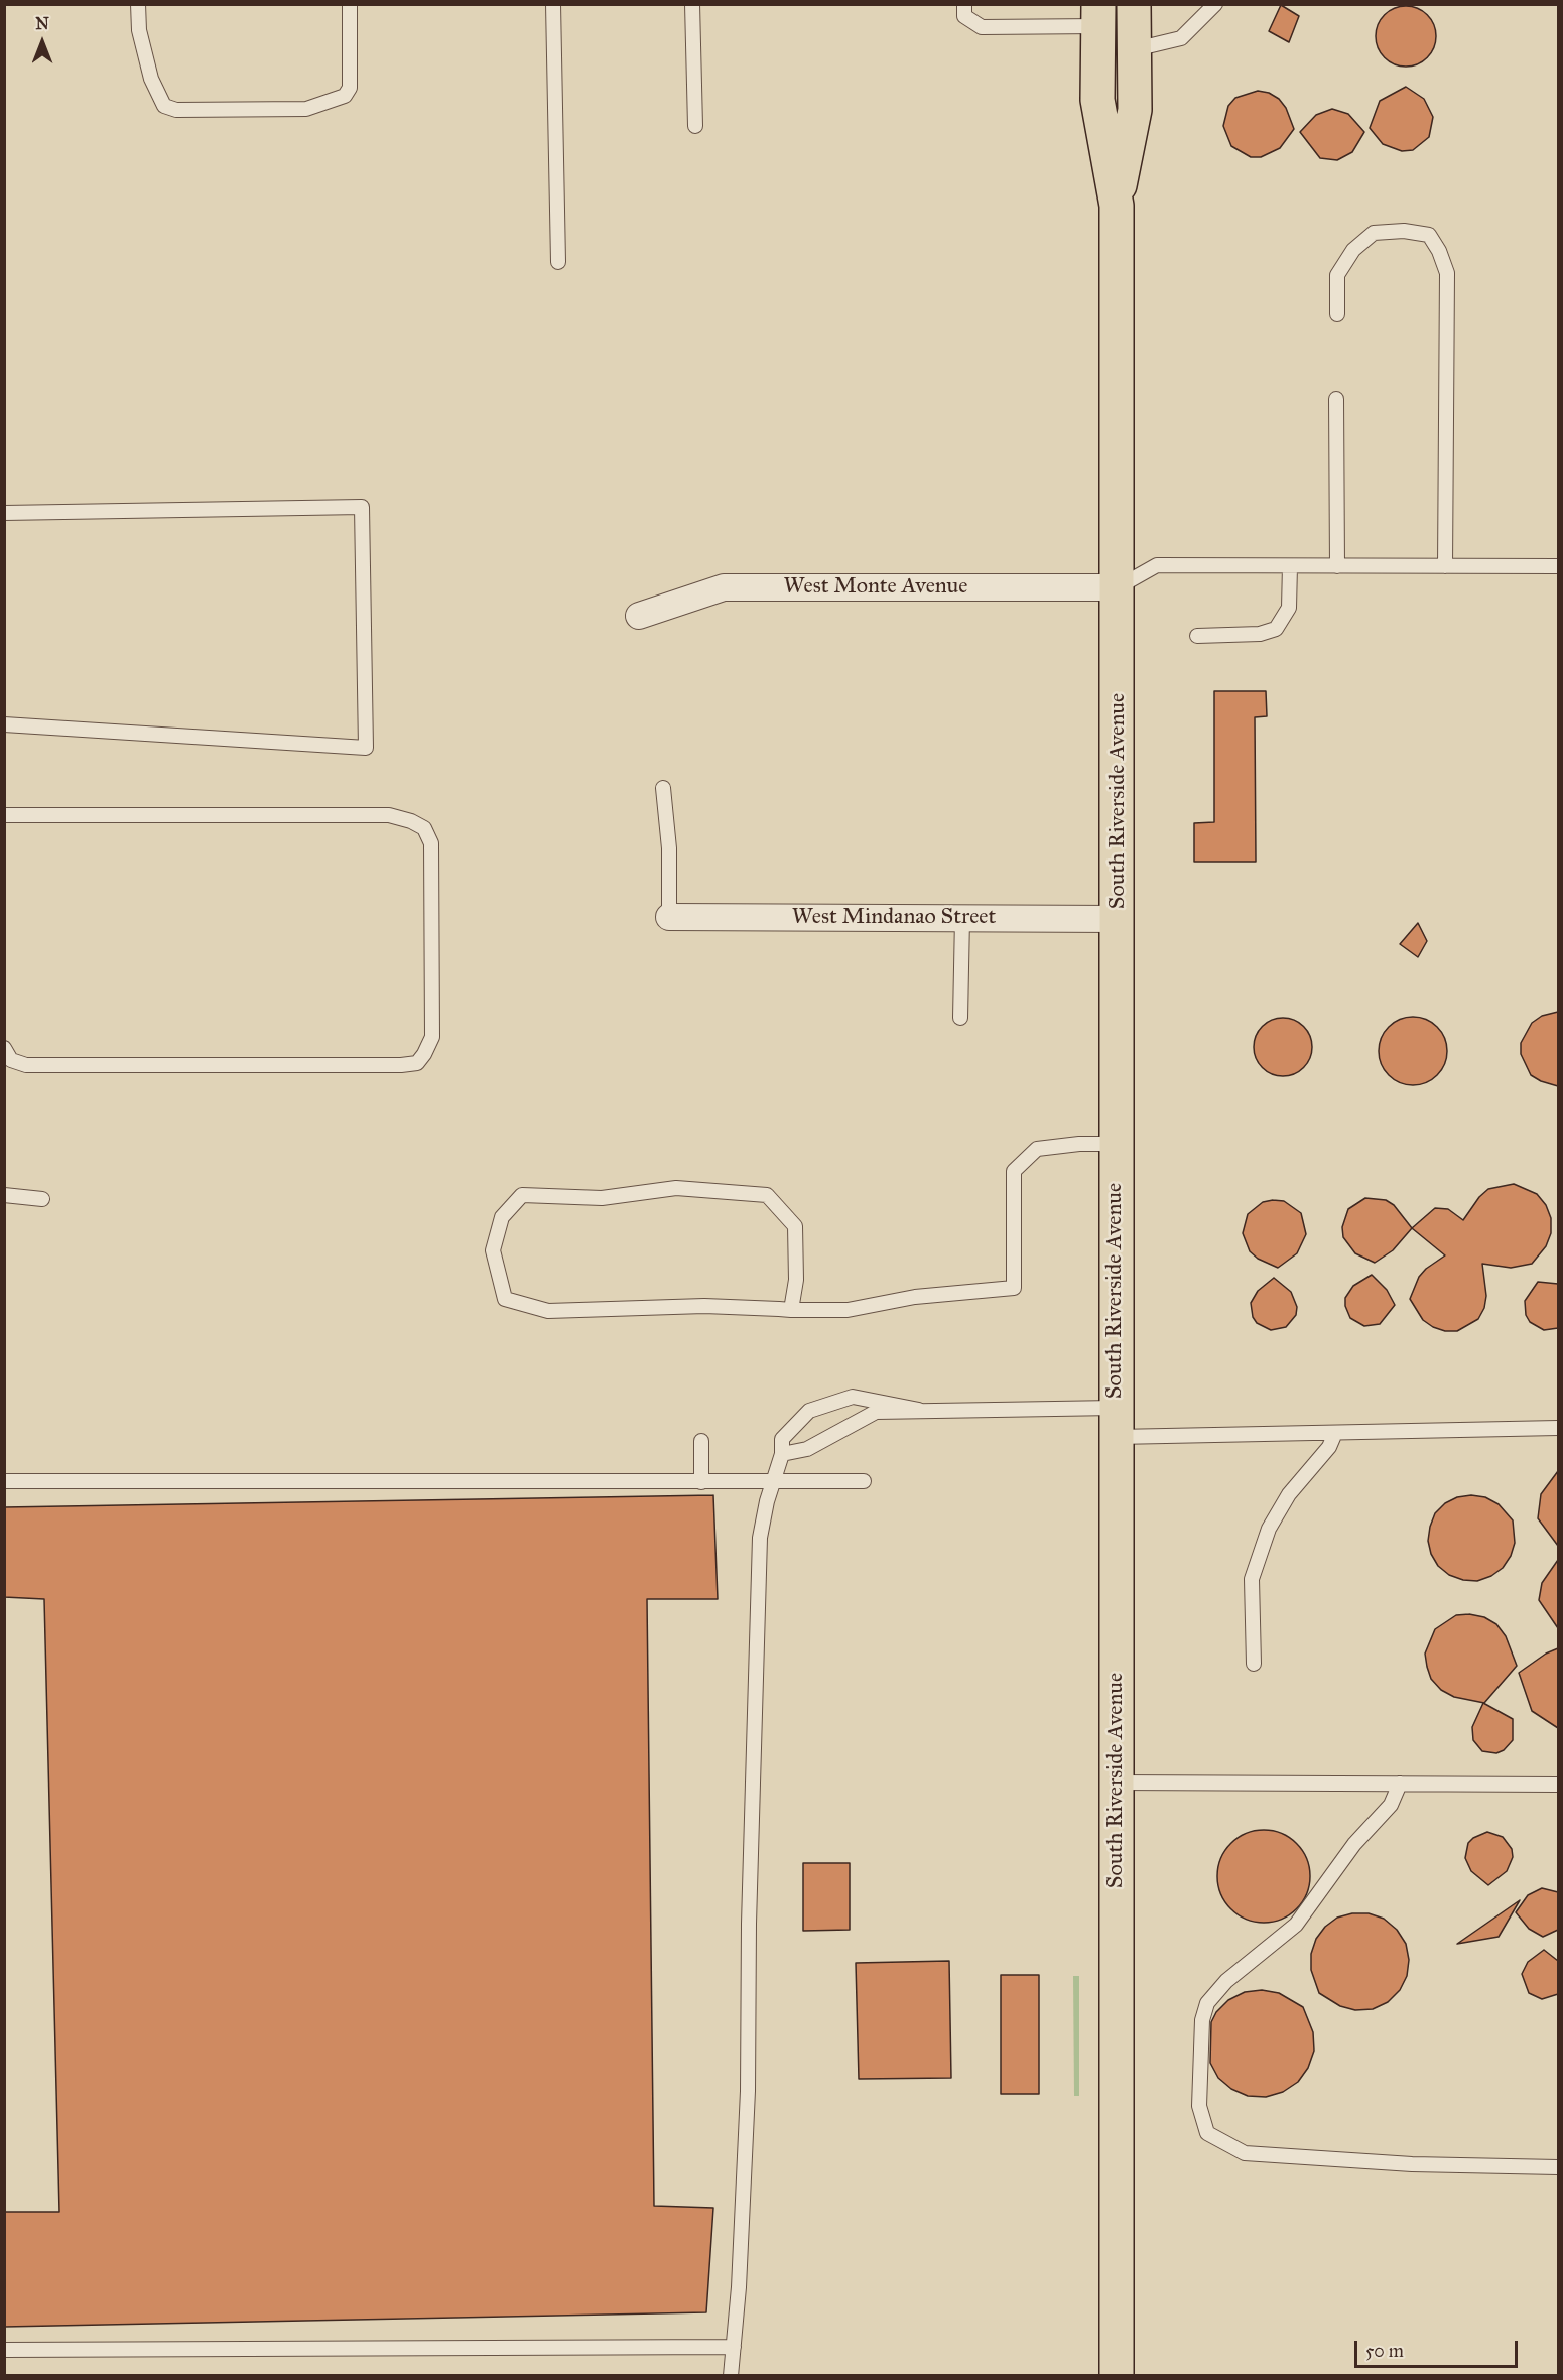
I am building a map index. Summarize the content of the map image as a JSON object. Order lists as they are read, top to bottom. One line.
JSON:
{"streets":{"main road":["South Riverside Avenue"],"street":["West Monte Avenue","West Mindanao Street"]},"crossings":[["West Monte Avenue","South Riverside Avenue"],["South Riverside Avenue","West Mindanao Street"]],"scale_bar":"50 m","north":"top"}
